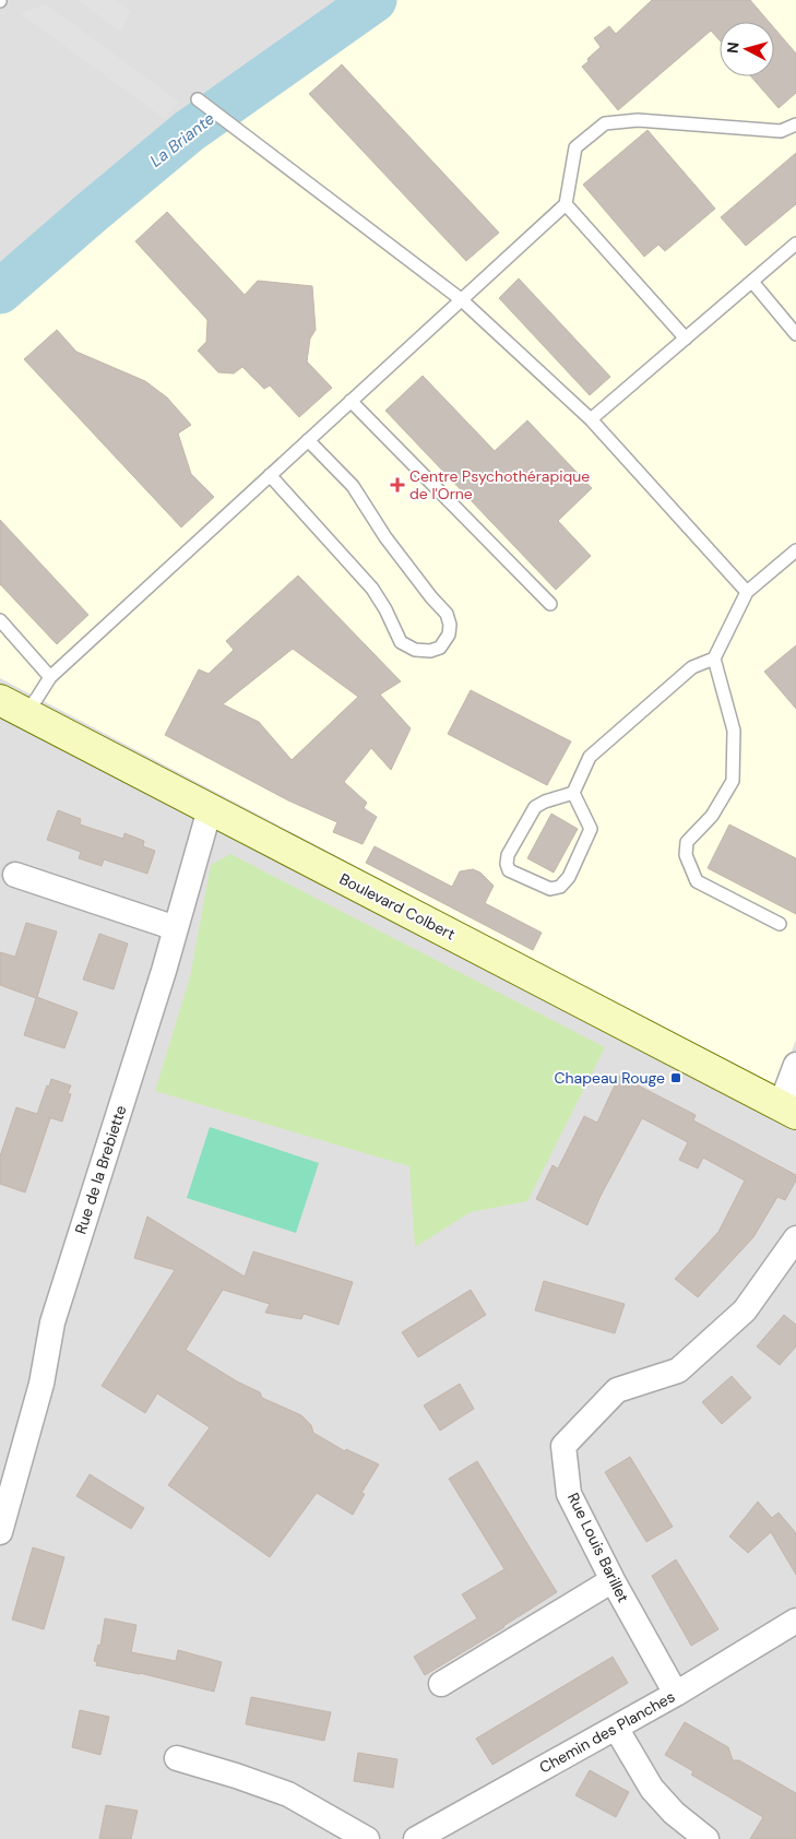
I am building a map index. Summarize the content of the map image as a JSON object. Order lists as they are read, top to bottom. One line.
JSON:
{"streets":{"main road":["Boulevard Colbert"],"street":["Rue de la Brebiette","Rue Louis Barillet","Chemin des Planches"]},"crossings":[["Boulevard Colbert","Rue de la Brebiette"],["Rue Louis Barillet","Chemin des Planches"]],"water":["La Briante"],"places":{"health":["Centre Psychothérapique de l'Orne"],"transit":["Chapeau Rouge"]},"north":"left"}
